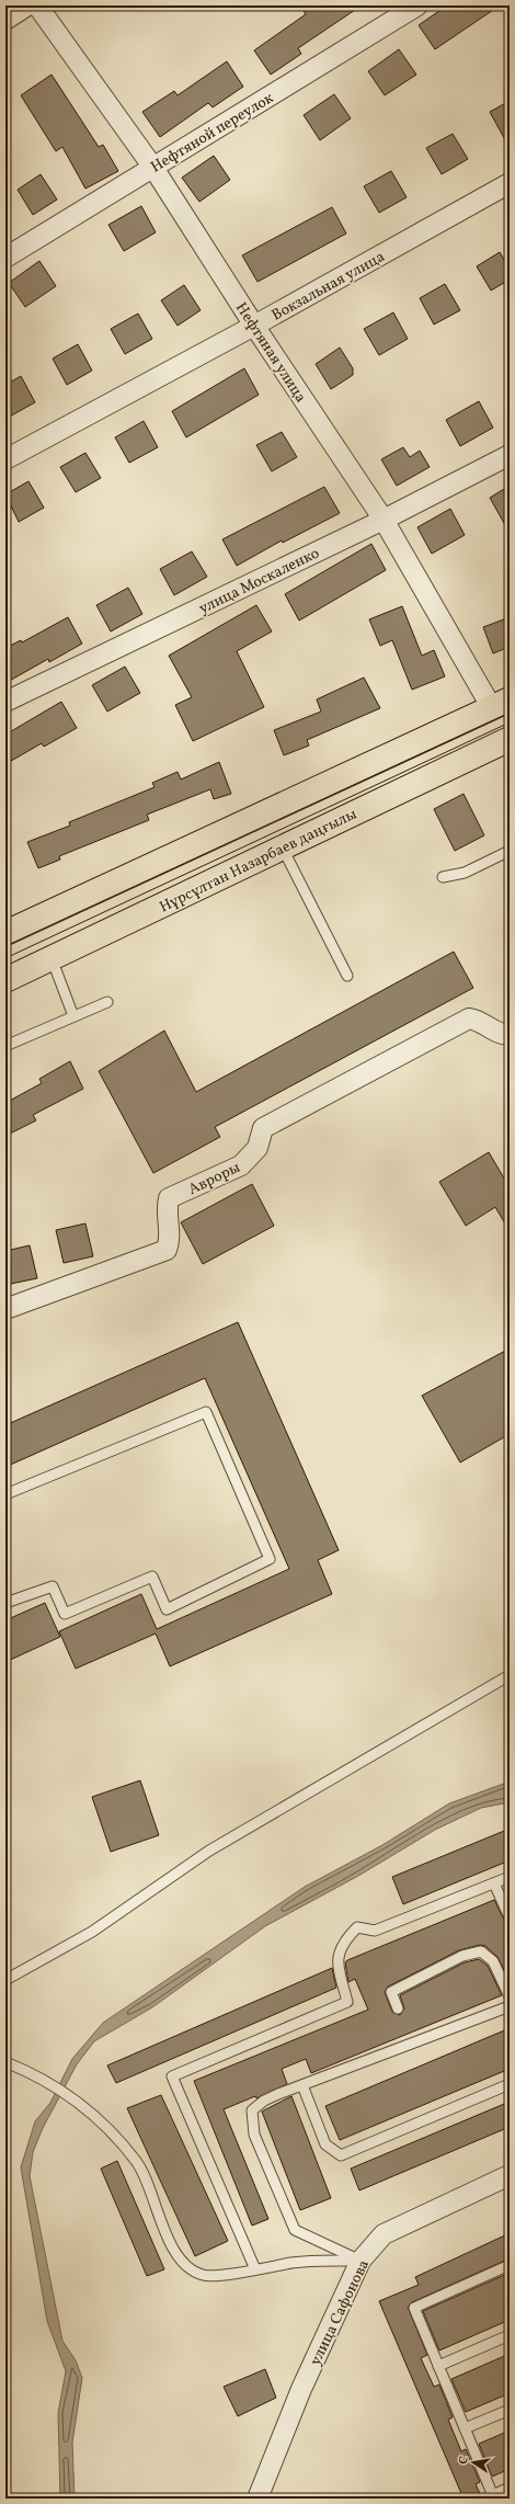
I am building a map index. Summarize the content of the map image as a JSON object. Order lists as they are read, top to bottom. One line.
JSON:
{"streets":{"main road":["Нұрсұлтан Назарбаев даңғылы"],"street":["Нефтяной переулок","Вокзальная улица","Нефтяная улица","улица Москаленко","Авроры","улица Сафонова"]},"crossings":[["Нефтяной переулок","Нефтяная улица"],["Вокзальная улица","Нефтяная улица"],["Нефтяная улица","улица Москаленко"]],"north":"left"}
